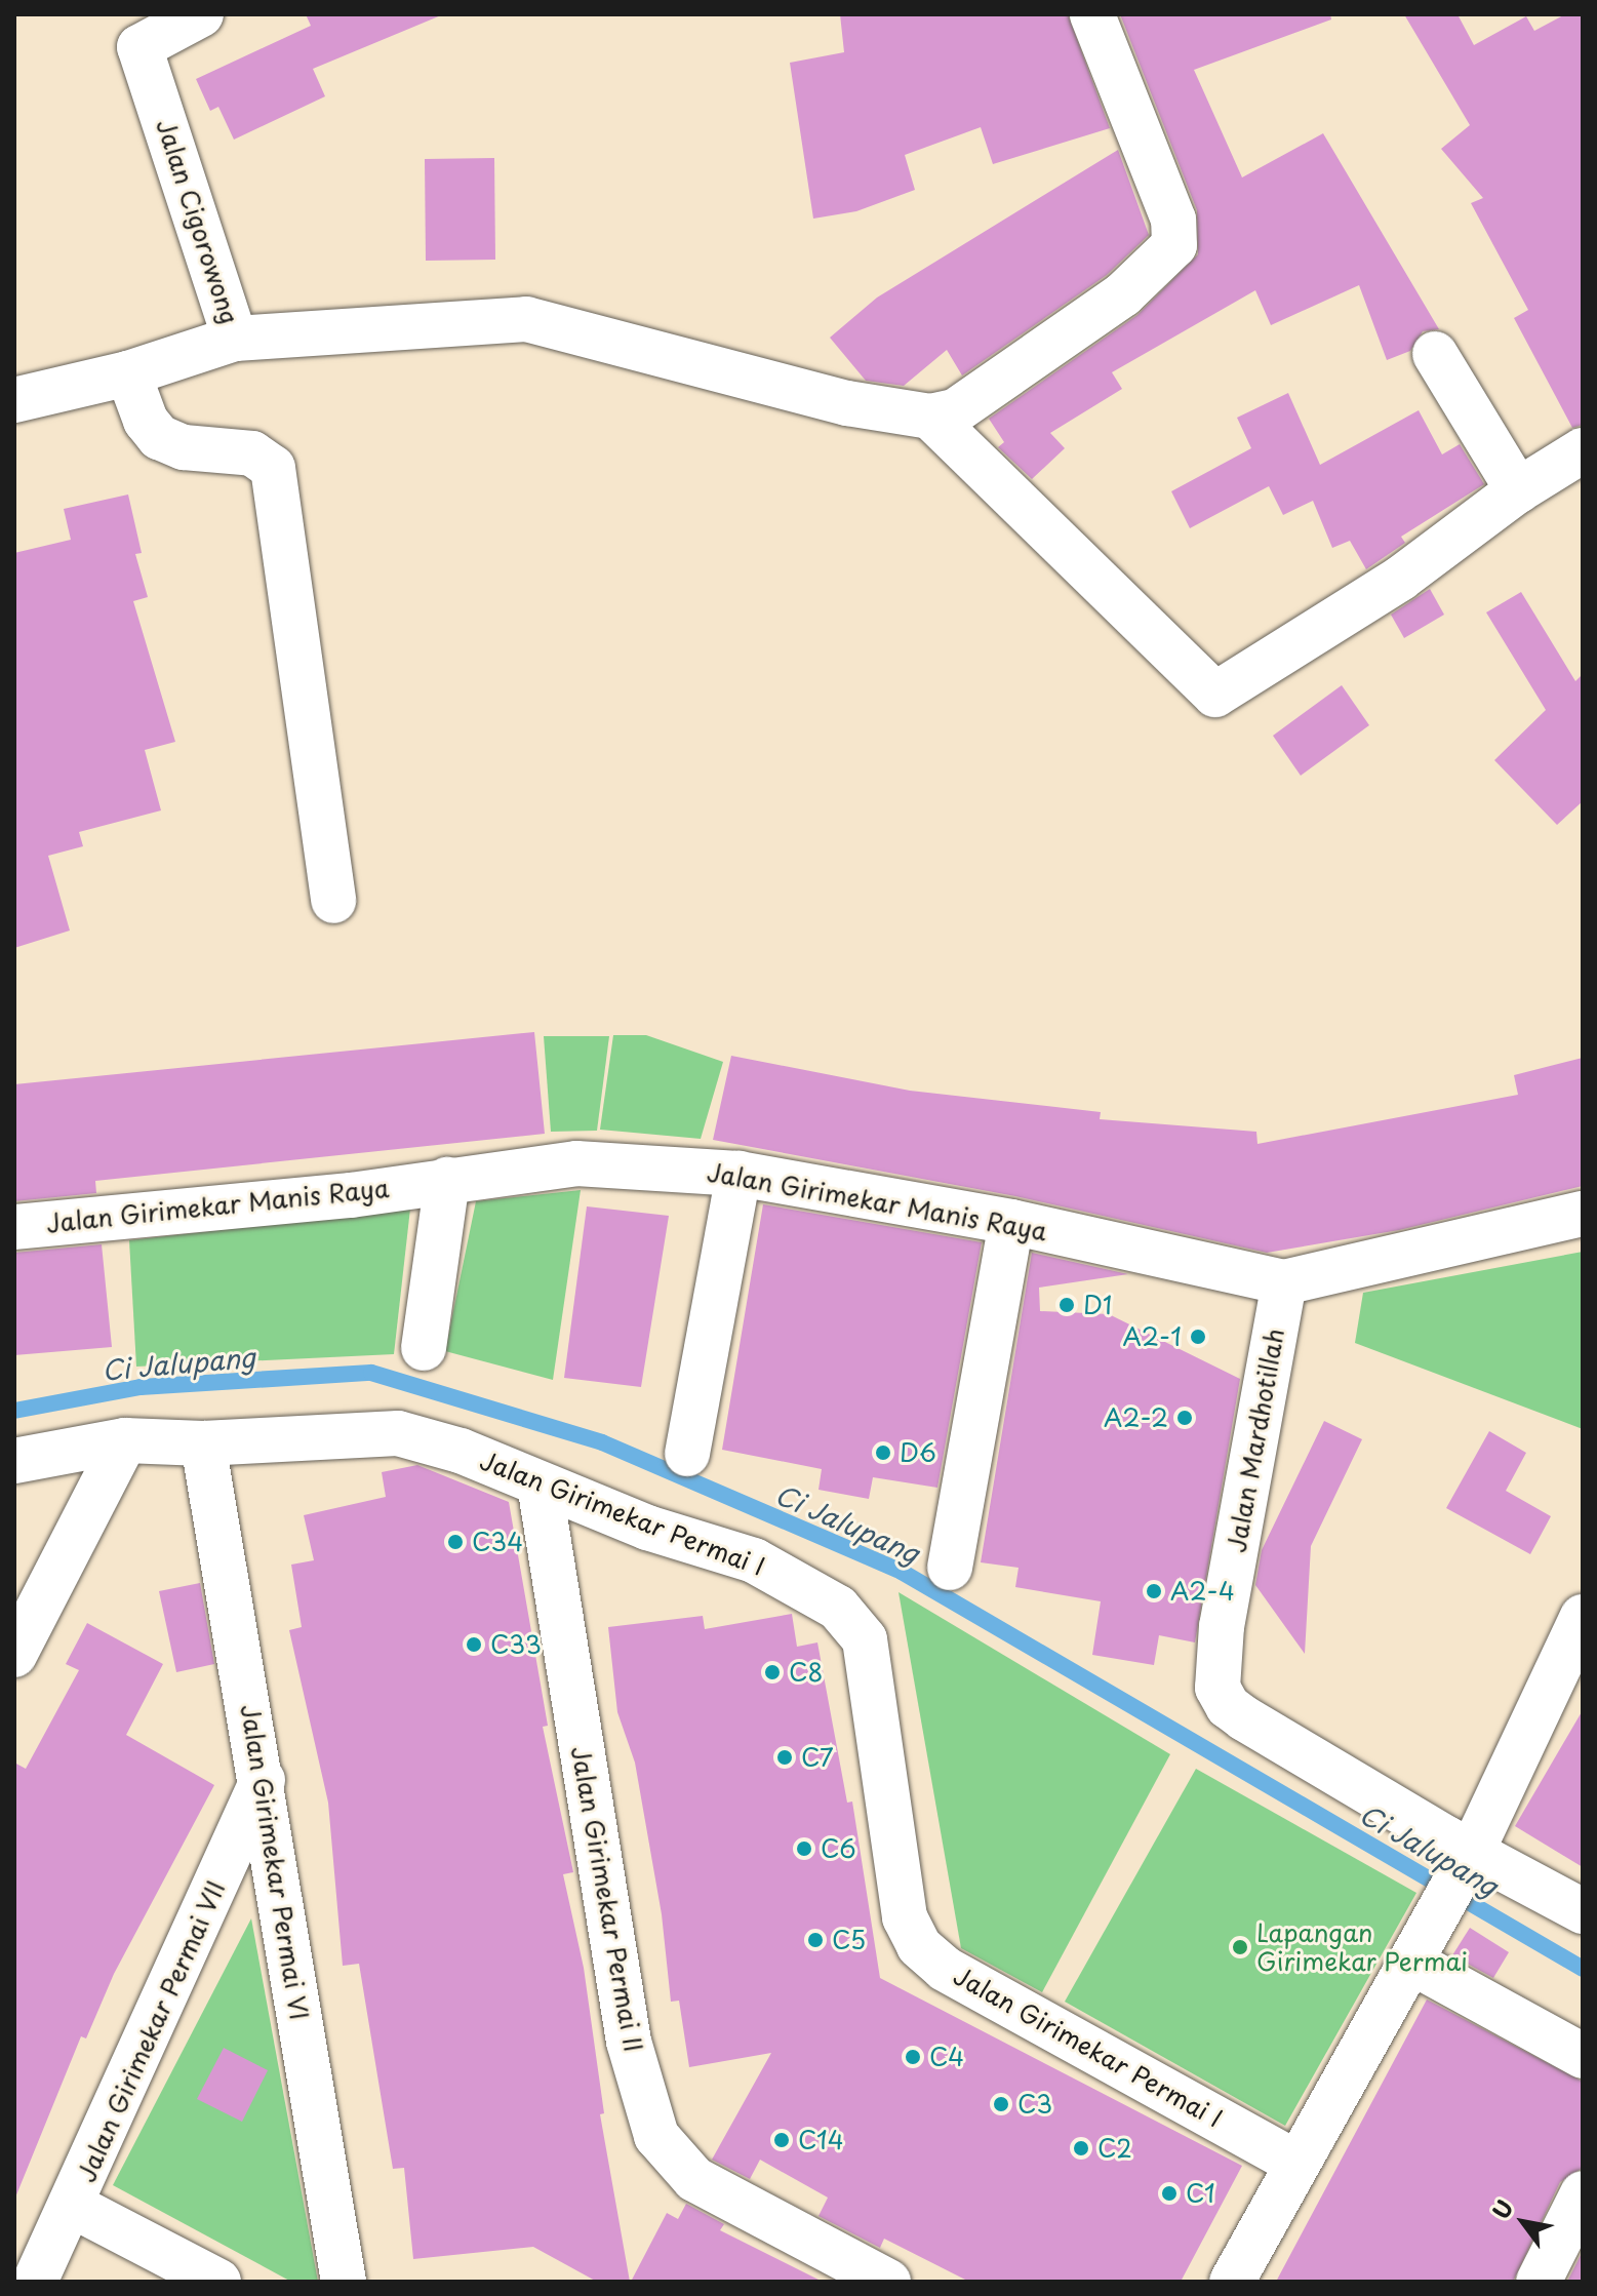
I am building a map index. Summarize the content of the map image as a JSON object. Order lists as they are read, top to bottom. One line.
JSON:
{"streets":{"street":["Jalan Cigorowong","Jalan Girimekar Manis Raya","Jalan Mardhotillah","Jalan Girimekar Permai I","Jalan Girimekar Permai VI","Jalan Girimekar Permai II","Jalan Girimekar Permai VII"]},"crossings":[["Jalan Girimekar Manis Raya","Jalan Mardhotillah"],["Jalan Girimekar Permai I","Jalan Girimekar Permai VI"],["Jalan Girimekar Permai I","Jalan Girimekar Permai II"],["Jalan Girimekar Permai VI","Jalan Girimekar Permai VII"]],"water":["Ci Jalupang"],"places":["D1","A2-1","A2-2","D6","C34","A2-4","C33","C8","C7","C6","C5","Lapangan Girimekar Permai","C4","C3","C14","C2","C1"],"north":"top left"}
